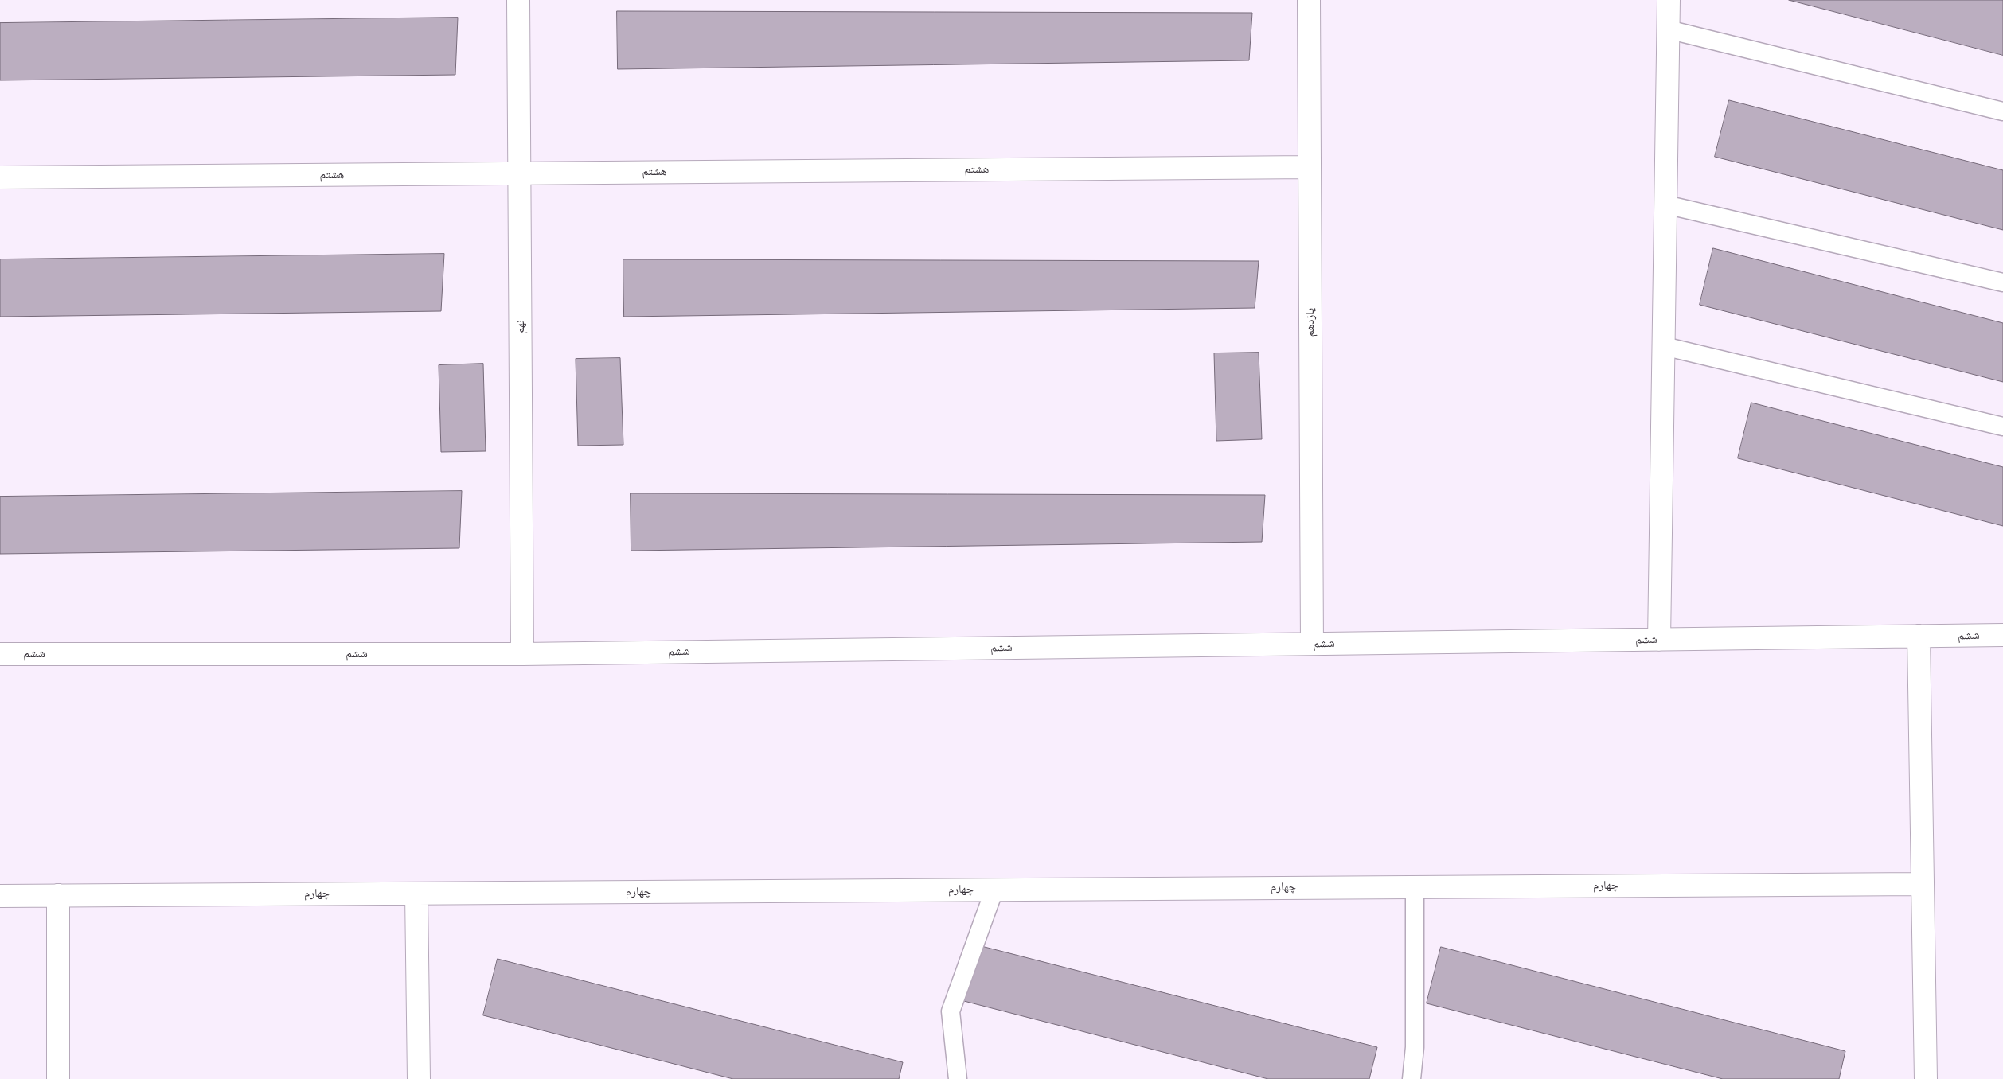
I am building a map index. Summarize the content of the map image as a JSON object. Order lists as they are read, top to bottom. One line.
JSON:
{"streets":{"street":["هشتم","یازدهم","نهم","ششم","چهارم"]},"crossings":[["هشتم","یازدهم"],["هشتم","نهم"],["یازدهم","ششم"],["نهم","ششم"]]}
